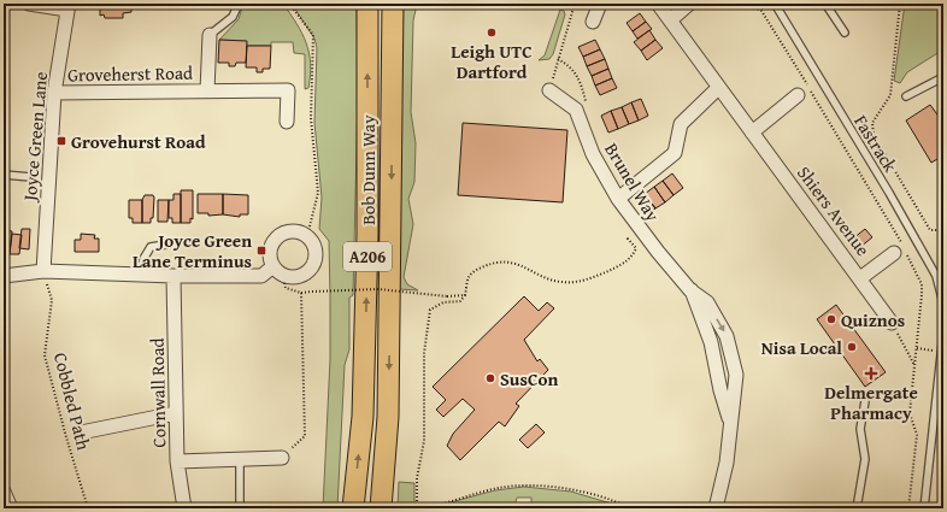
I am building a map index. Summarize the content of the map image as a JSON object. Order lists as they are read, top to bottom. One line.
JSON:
{"streets":{"main road":["Bob Dunn Way","A206"],"street":["Groveherst Road","Joyce Green Lane","Brunel Way","Shiers Avenue","Cornwall Road"],"lane":["Fastrack"],"path":["Cobbled Path"]},"crossings":[["Groveherst Road","Joyce Green Lane"],["Joyce Green Lane","Cobbled Path"]],"places":{"other":["Leigh UTC Dartford","Quiznos","Nisa Local","SusCon"],"transit":["Grovehurst Road","Joyce Green Lane Terminus"],"health":["Delmergate Pharmacy"]}}
